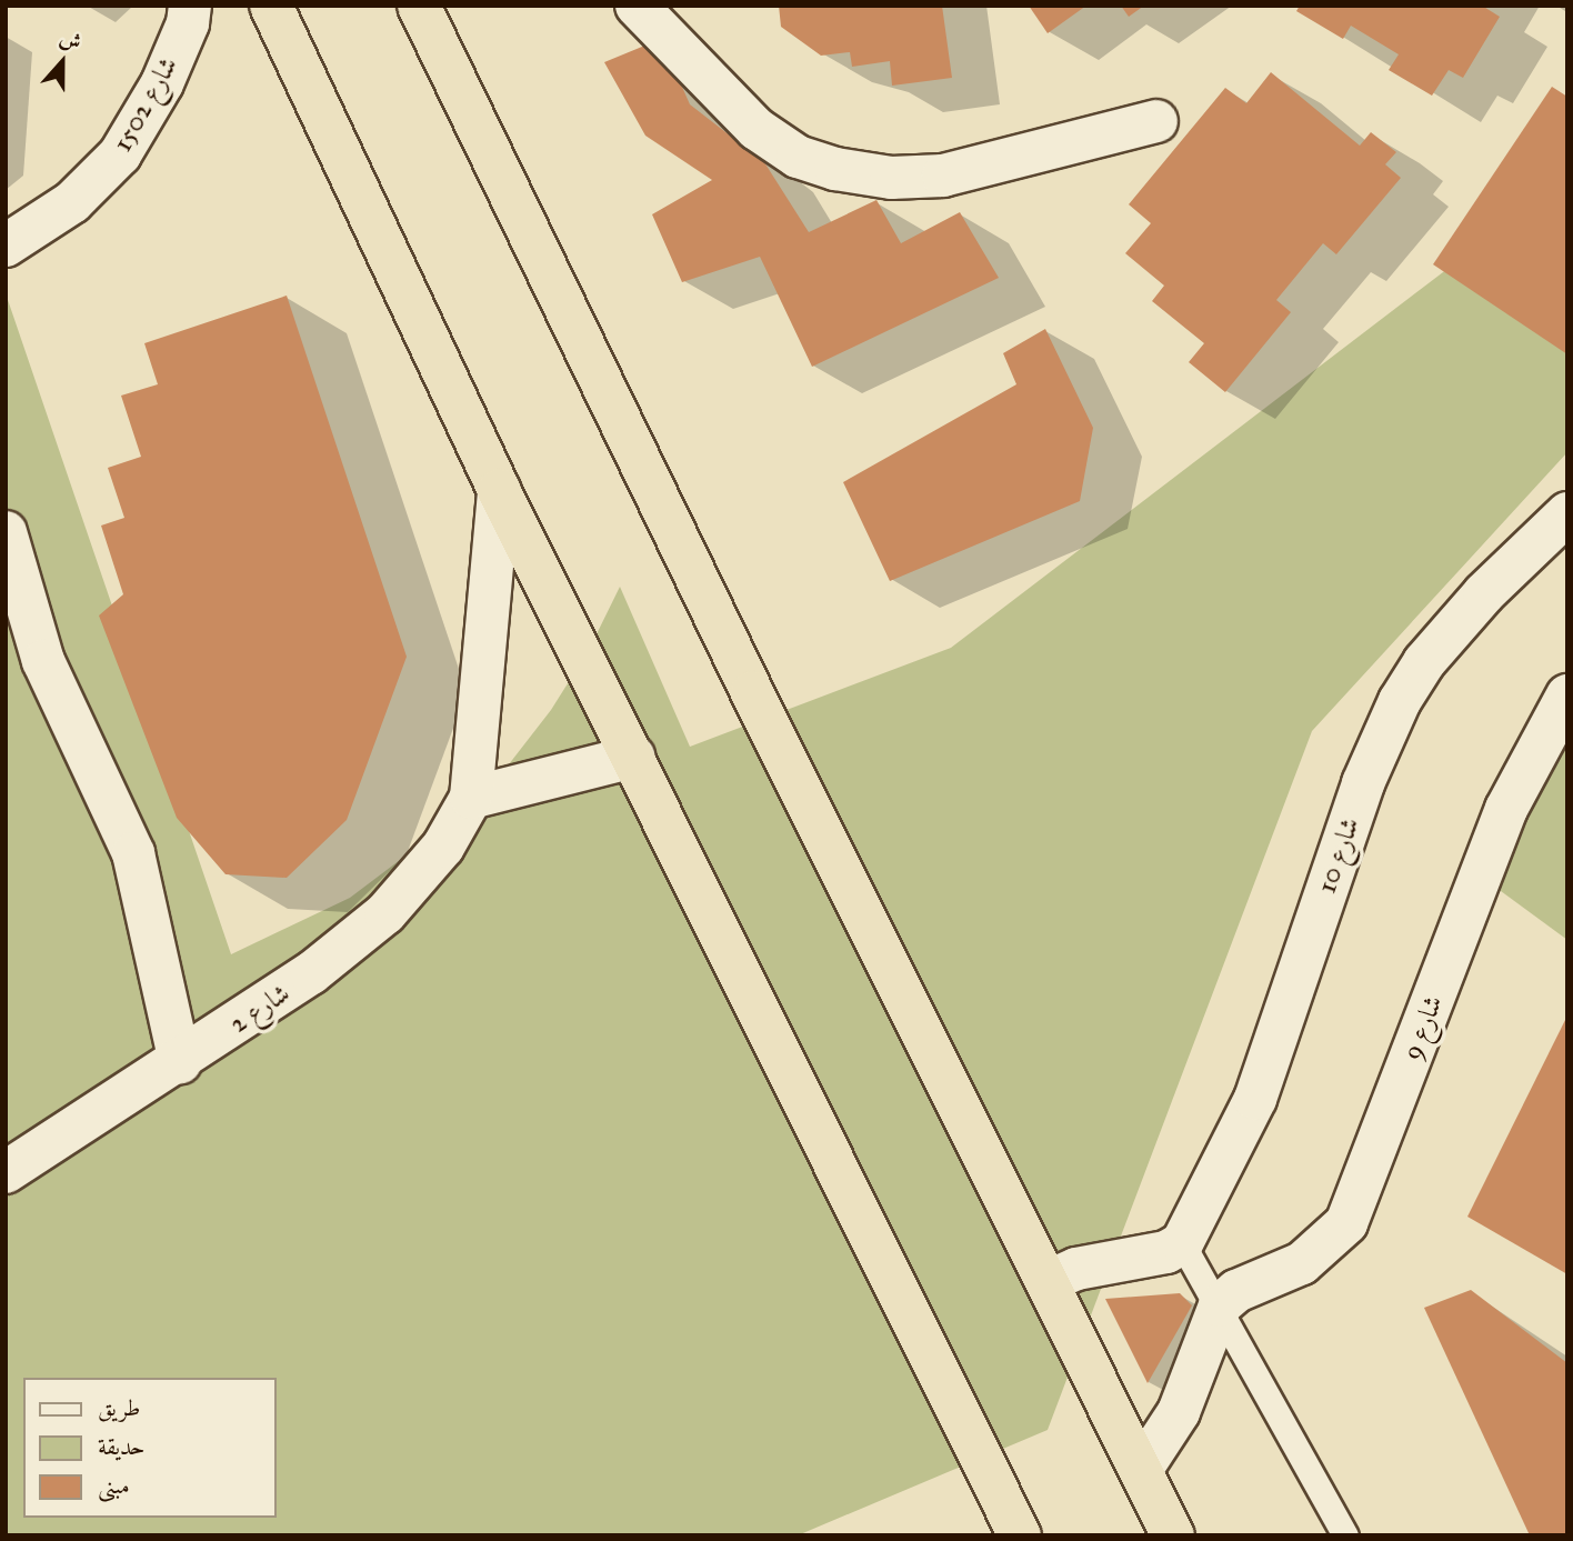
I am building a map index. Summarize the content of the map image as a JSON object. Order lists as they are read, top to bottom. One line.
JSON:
{"streets":{"street":["شارع 1502","شارع 10","شارع 2","شارع 9"]},"legend":["طريق","حديقة","مبنى"],"north":"top"}
